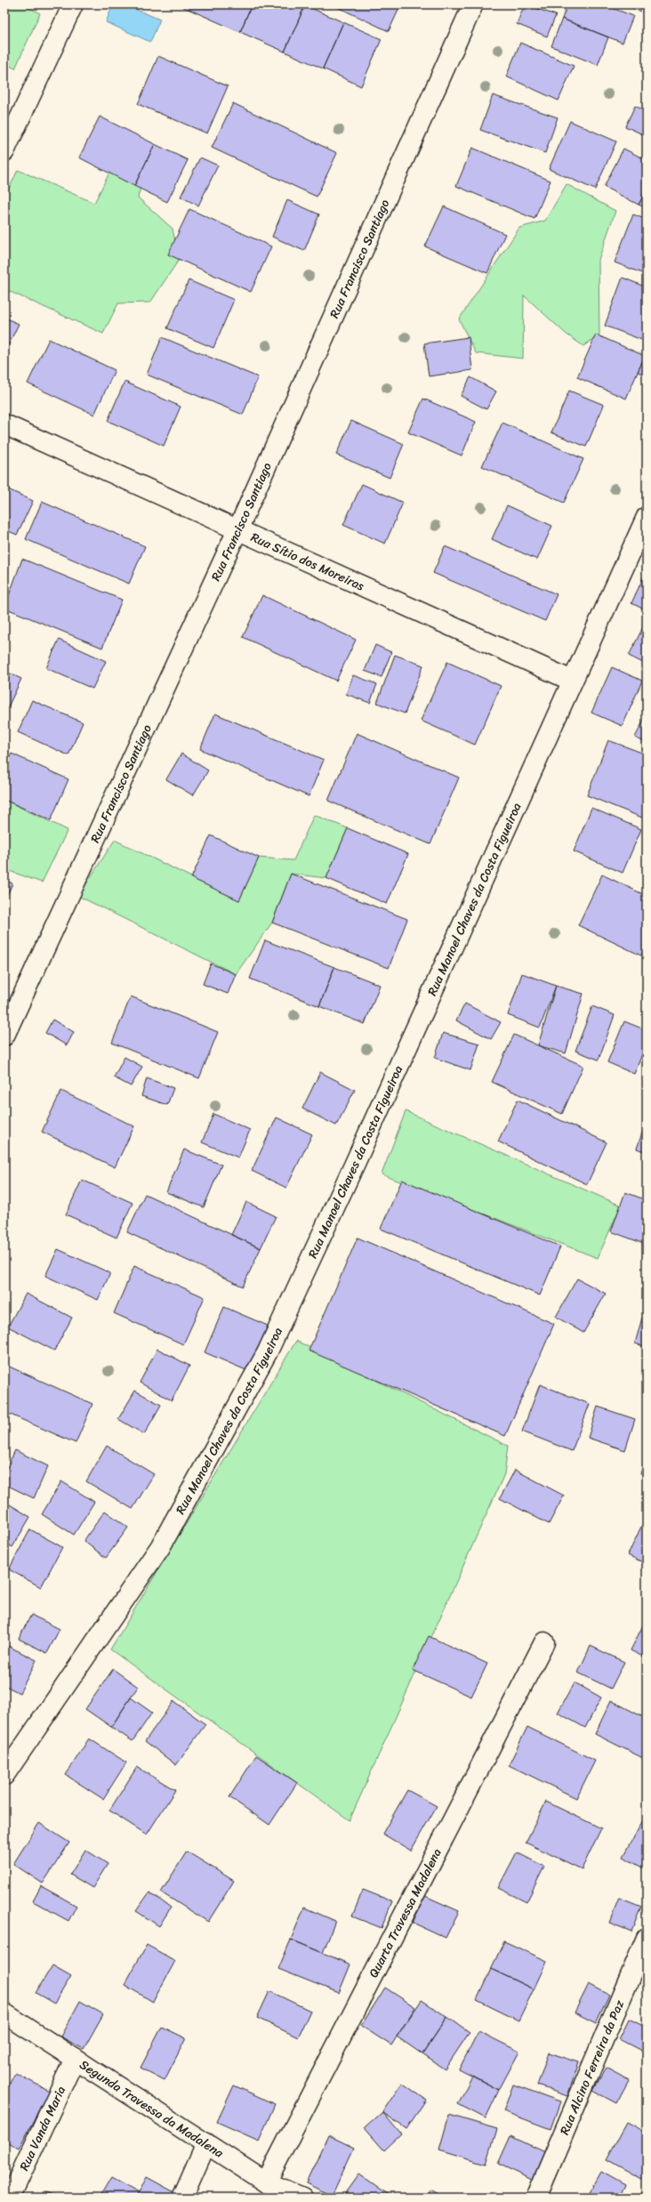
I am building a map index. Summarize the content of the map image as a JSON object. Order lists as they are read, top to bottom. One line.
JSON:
{"streets":{"street":["Rua Francisco Santiago","Rua Sítio dos Moreiras","Rua Manoel Chaves da Costa Figueiroa","Quarta Travessa Madalena","Rua Alcino Ferreira da Paz","Segunda Travessa da Madalena","Rua Vanda Maria"]},"crossings":[["Rua Francisco Santiago","Rua Sítio dos Moreiras"],["Rua Sítio dos Moreiras","Rua Manoel Chaves da Costa Figueiroa"],["Quarta Travessa Madalena","Segunda Travessa da Madalena"],["Segunda Travessa da Madalena","Rua Vanda Maria"]]}
